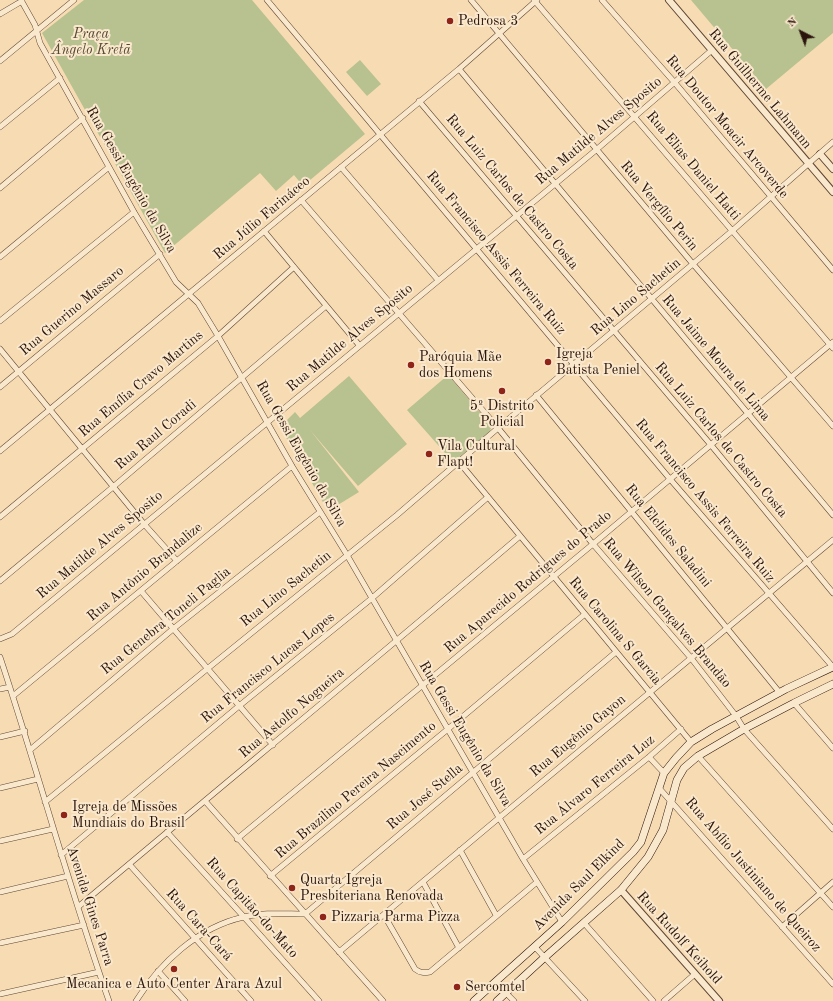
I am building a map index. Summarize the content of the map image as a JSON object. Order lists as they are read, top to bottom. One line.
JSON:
{"streets":{"main road":["Avenida Saul Elkind"],"street":["Rua Guilherme Lahmann","Rua Doutor Moacir Arcoverde","Rua Matilde Alves Sposito","Rua Elias Daniel Hatti","Rua Gessi Eugênio da Silva","Rua Luiz Carlos de Castro Costa","Rua Vergílio Perin","Rua Júlio Farináceo","Rua Francisco Assis Ferreira Ruiz","Rua Lino Sachetin","Rua Guerino Massaro","Rua Jaime Moura de Lima","Rua Emília Cravo Martins","Rua Raul Coradi","Rua Elclides Saladini","Rua Antônio Brandalize","Rua Aparecido Rodrigues do Prado","Rua Wilson Gonçalves Brandão","Rua Genebra Toneli Paglia","Rua Carolina S Garcia","Rua Francisco Lucas Lopes","Rua Astolfo Nogueira","Rua Eugênio Gayon","Rua Álvaro Ferreira Luz","Rua Brazilino Pereira Nascimento","Rua José Stella","Rua Abílio Justiniano de Queiroz","Avenida Gines Parra","Rua Capitão-do-Mato","Rua Cara-Cará","Rua Rudolf Keihold"]},"crossings":[["Rua Guilherme Lahmann","Rua Matilde Alves Sposito"],["Rua Guilherme Lahmann","Rua Lino Sachetin"],["Rua Doutor Moacir Arcoverde","Rua Matilde Alves Sposito"],["Rua Doutor Moacir Arcoverde","Rua Lino Sachetin"],["Rua Matilde Alves Sposito","Rua Elias Daniel Hatti"],["Rua Matilde Alves Sposito","Rua Gessi Eugênio da Silva"],["Rua Matilde Alves Sposito","Rua Luiz Carlos de Castro Costa"],["Rua Matilde Alves Sposito","Rua Vergílio Perin"],["Rua Matilde Alves Sposito","Rua Francisco Assis Ferreira Ruiz"],["Rua Matilde Alves Sposito","Rua Jaime Moura de Lima"],["Rua Matilde Alves Sposito","Rua Wilson Gonçalves Brandão"],["Rua Elias Daniel Hatti","Rua Júlio Farináceo"],["Rua Elias Daniel Hatti","Rua Lino Sachetin"],["Rua Elias Daniel Hatti","Rua Aparecido Rodrigues do Prado"],["Rua Gessi Eugênio da Silva","Rua Júlio Farináceo"],["Rua Gessi Eugênio da Silva","Rua Lino Sachetin"],["Rua Gessi Eugênio da Silva","Rua Guerino Massaro"],["Rua Gessi Eugênio da Silva","Rua Emília Cravo Martins"],["Rua Gessi Eugênio da Silva","Rua Raul Coradi"],["Rua Gessi Eugênio da Silva","Rua Antônio Brandalize"],["Rua Gessi Eugênio da Silva","Rua Aparecido Rodrigues do Prado"],["Rua Gessi Eugênio da Silva","Rua Genebra Toneli Paglia"],["Rua Gessi Eugênio da Silva","Rua Francisco Lucas Lopes"],["Rua Gessi Eugênio da Silva","Rua Astolfo Nogueira"],["Rua Gessi Eugênio da Silva","Rua Eugênio Gayon"],["Rua Gessi Eugênio da Silva","Rua Álvaro Ferreira Luz"],["Rua Gessi Eugênio da Silva","Rua Brazilino Pereira Nascimento"],["Rua Gessi Eugênio da Silva","Rua José Stella"],["Rua Gessi Eugênio da Silva","Avenida Saul Elkind"],["Rua Luiz Carlos de Castro Costa","Rua Júlio Farináceo"],["Rua Luiz Carlos de Castro Costa","Rua Lino Sachetin"],["Rua Luiz Carlos de Castro Costa","Rua Aparecido Rodrigues do Prado"],["Rua Luiz Carlos de Castro Costa","Rua Eugênio Gayon"],["Rua Vergílio Perin","Rua Júlio Farináceo"],["Rua Vergílio Perin","Rua Lino Sachetin"],["Rua Vergílio Perin","Rua Aparecido Rodrigues do Prado"],["Rua Júlio Farináceo","Rua Francisco Assis Ferreira Ruiz"],["Rua Júlio Farináceo","Rua Jaime Moura de Lima"],["Rua Júlio Farináceo","Rua Wilson Gonçalves Brandão"],["Rua Francisco Assis Ferreira Ruiz","Rua Lino Sachetin"],["Rua Francisco Assis Ferreira Ruiz","Rua Aparecido Rodrigues do Prado"],["Rua Francisco Assis Ferreira Ruiz","Rua Eugênio Gayon"],["Rua Francisco Assis Ferreira Ruiz","Avenida Saul Elkind"],["Rua Lino Sachetin","Rua Jaime Moura de Lima"],["Rua Lino Sachetin","Rua Elclides Saladini"],["Rua Lino Sachetin","Rua Wilson Gonçalves Brandão"],["Rua Lino Sachetin","Rua Carolina S Garcia"],["Rua Lino Sachetin","Avenida Gines Parra"],["Rua Jaime Moura de Lima","Rua Aparecido Rodrigues do Prado"],["Rua Elclides Saladini","Rua Aparecido Rodrigues do Prado"],["Rua Elclides Saladini","Rua Eugênio Gayon"],["Rua Elclides Saladini","Avenida Saul Elkind"],["Rua Antônio Brandalize","Avenida Gines Parra"],["Rua Aparecido Rodrigues do Prado","Rua Wilson Gonçalves Brandão"],["Rua Aparecido Rodrigues do Prado","Rua Carolina S Garcia"],["Rua Wilson Gonçalves Brandão","Rua Eugênio Gayon"],["Rua Wilson Gonçalves Brandão","Avenida Saul Elkind"],["Rua Genebra Toneli Paglia","Avenida Gines Parra"],["Rua Carolina S Garcia","Rua Francisco Lucas Lopes"],["Rua Carolina S Garcia","Rua Astolfo Nogueira"],["Rua Carolina S Garcia","Rua Eugênio Gayon"],["Rua Carolina S Garcia","Rua Álvaro Ferreira Luz"],["Rua Carolina S Garcia","Rua Brazilino Pereira Nascimento"],["Rua Carolina S Garcia","Rua José Stella"],["Rua Carolina S Garcia","Avenida Saul Elkind"],["Rua Francisco Lucas Lopes","Avenida Gines Parra"],["Rua Astolfo Nogueira","Avenida Gines Parra"],["Rua Astolfo Nogueira","Rua Capitão-do-Mato"],["Rua Astolfo Nogueira","Rua Cara-Cará"],["Rua Abílio Justiniano de Queiroz","Avenida Saul Elkind"],["Avenida Saul Elkind","Rua Rudolf Keihold"]],"parks":["Praça Ângelo Kretã"],"places":["Pedrosa 3","Igreja Batista Peniel","Paróquia Mãe dos Homens","5º Distrito Policial","Vila Cultural Flapt!","Igreja de Missões Mundiais do Brasil","Quarta Igreja Presbiteriana Renovada","Pizzaria Parma Pizza","Mecanica e Auto Center Arara Azul","Sercomtel"],"north":"top left"}
